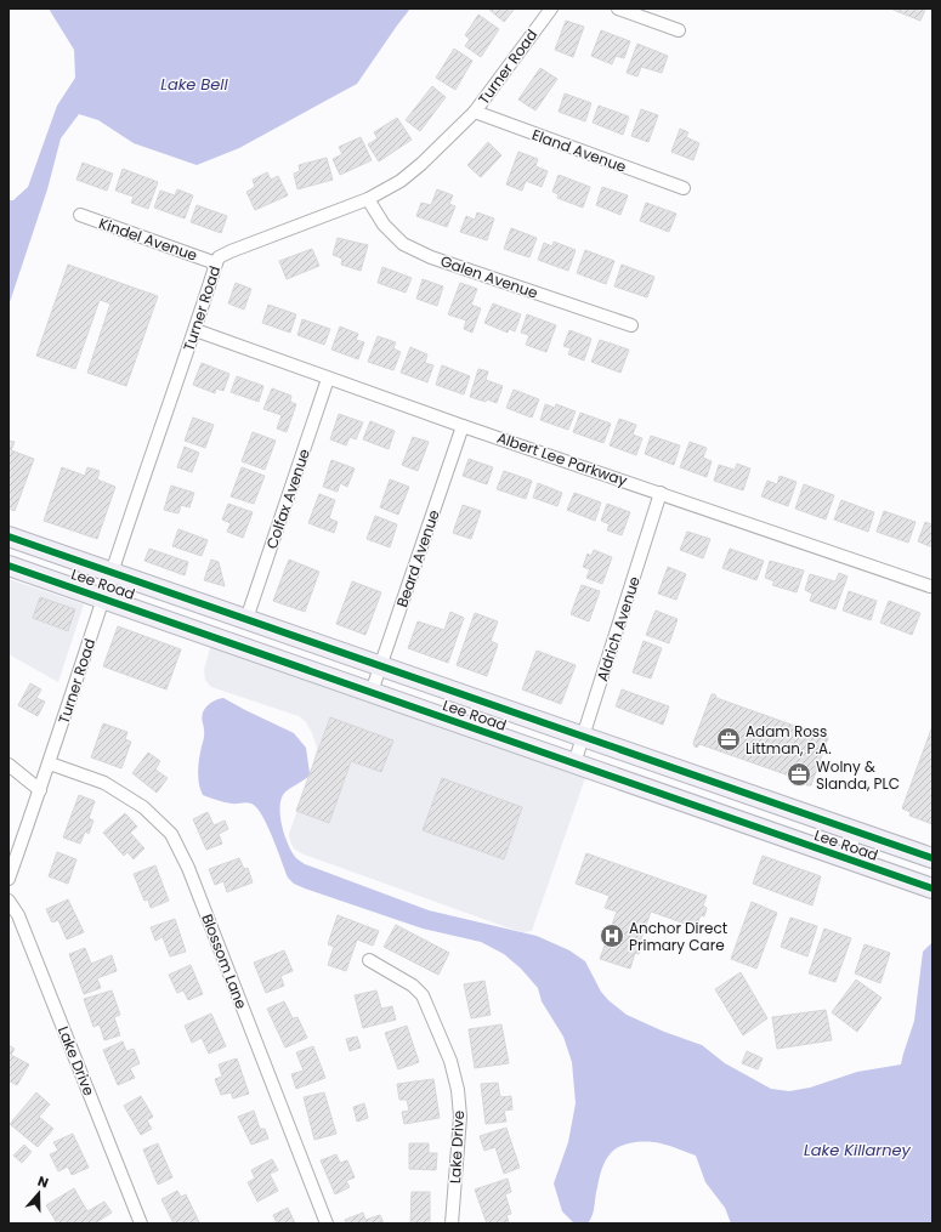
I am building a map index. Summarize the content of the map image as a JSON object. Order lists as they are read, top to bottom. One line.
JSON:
{"streets":{"main road":["Lee Road"],"street":["Turner Road","Eland Avenue","Kindel Avenue","Galen Avenue","Albert Lee Parkway","Colfax Avenue","Beard Avenue","Aldrich Avenue","Blossom Lane","Lake Drive"]},"crossings":[["Turner Road","Eland Avenue"],["Turner Road","Kindel Avenue"],["Turner Road","Galen Avenue"],["Turner Road","Albert Lee Parkway"],["Turner Road","Lee Road"],["Turner Road","Blossom Lane"],["Albert Lee Parkway","Colfax Avenue"],["Albert Lee Parkway","Beard Avenue"],["Albert Lee Parkway","Aldrich Avenue"],["Colfax Avenue","Lee Road"],["Beard Avenue","Lee Road"],["Lee Road","Aldrich Avenue"]],"water":["Lake Bell","Lake Killarney"],"places":{"office":["Adam Ross Littman, P.A.","Wolny & Slanda, PLC"],"hospital":["Anchor Direct Primary Care"]},"north":"top"}
